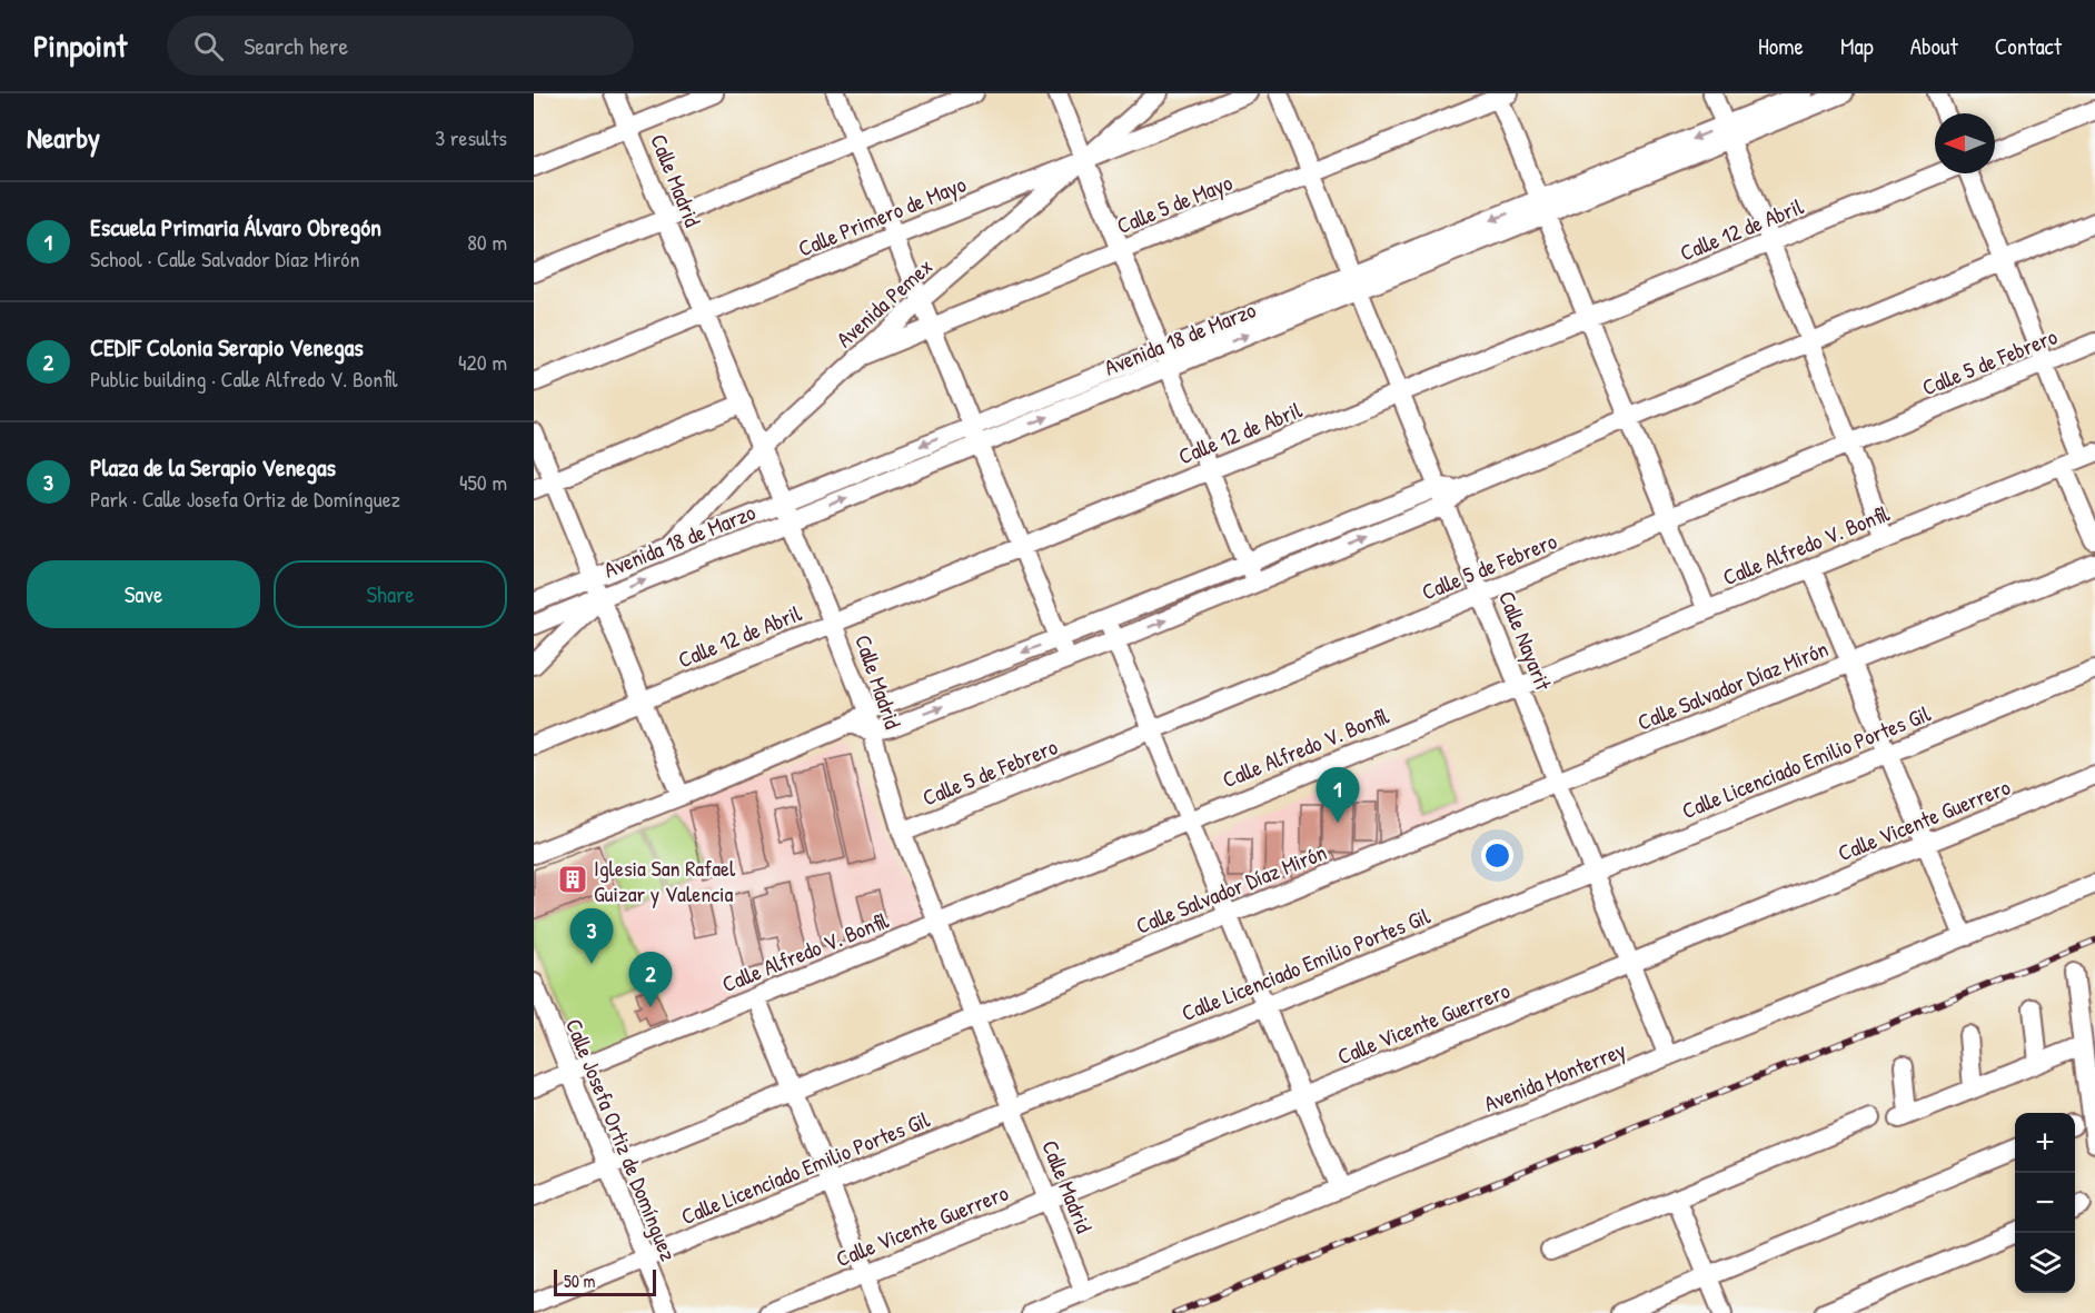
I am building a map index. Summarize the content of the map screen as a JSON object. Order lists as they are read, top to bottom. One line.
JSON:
{"streets":{"street":["Calle Madrid","Calle 5 de Mayo","Calle Primero de Mayo","Calle 12 de Abril","Avenida Pemex","Avenida 18 de Marzo","Calle 5 de Febrero","Calle Alfredo V. Bonfil","Calle Nayarit","Calle Salvador Díaz Mirón","Calle Licenciado Emilio Portes Gil","Calle Vicente Guerrero","Avenida Monterrey","Calle Josefa Ortiz de Domínguez"]},"crossings":[["Calle Madrid","Calle Primero de Mayo"],["Calle Madrid","Calle 12 de Abril"],["Calle Madrid","Avenida Pemex"],["Calle Madrid","Avenida 18 de Marzo"],["Calle Madrid","Calle 5 de Febrero"],["Calle Madrid","Calle Alfredo V. Bonfil"],["Calle Madrid","Calle Salvador Díaz Mirón"],["Calle Madrid","Calle Licenciado Emilio Portes Gil"],["Calle Madrid","Calle Vicente Guerrero"],["Calle Madrid","Avenida Monterrey"],["Calle 5 de Mayo","Avenida Pemex"],["Calle 5 de Mayo","Calle Nayarit"],["Calle Primero de Mayo","Avenida Pemex"],["Calle 12 de Abril","Calle Nayarit"],["Avenida Pemex","Avenida 18 de Marzo"],["Avenida 18 de Marzo","Calle Nayarit"],["Calle 5 de Febrero","Calle Nayarit"],["Calle Alfredo V. Bonfil","Calle Nayarit"],["Calle Alfredo V. Bonfil","Calle Josefa Ortiz de Domínguez"],["Calle Nayarit","Calle Salvador Díaz Mirón"],["Calle Nayarit","Calle Licenciado Emilio Portes Gil"],["Calle Nayarit","Calle Vicente Guerrero"],["Calle Nayarit","Avenida Monterrey"],["Calle Salvador Díaz Mirón","Calle Josefa Ortiz de Domínguez"],["Calle Licenciado Emilio Portes Gil","Calle Josefa Ortiz de Domínguez"]],"places":{"building":["Iglesia San Rafael Guizar y Valencia"]},"scale_bar":"50 m","north":"left","page":{"header":"Pinpoint","search":"Search here","nav":["Home","Map","About","Contact"],"heading":["Nearby","3 results"],"list":[{"mark":"1","name":"Escuela Primaria Álvaro Obregón","note":"School · Calle Salvador Díaz Mirón","value":"80 m"},{"mark":"2","name":"CEDIF Colonia Serapio Venegas","note":"Public building · Calle Alfredo V. Bonfil","value":"420 m"},{"mark":"3","name":"Plaza de la Serapio Venegas","note":"Park · Calle Josefa Ortiz de Domínguez","value":"450 m"}],"buttons":["Save","Share"],"pins":["1","3","2"],"map_buttons":["+","−"],"scale":"50 m"}}
